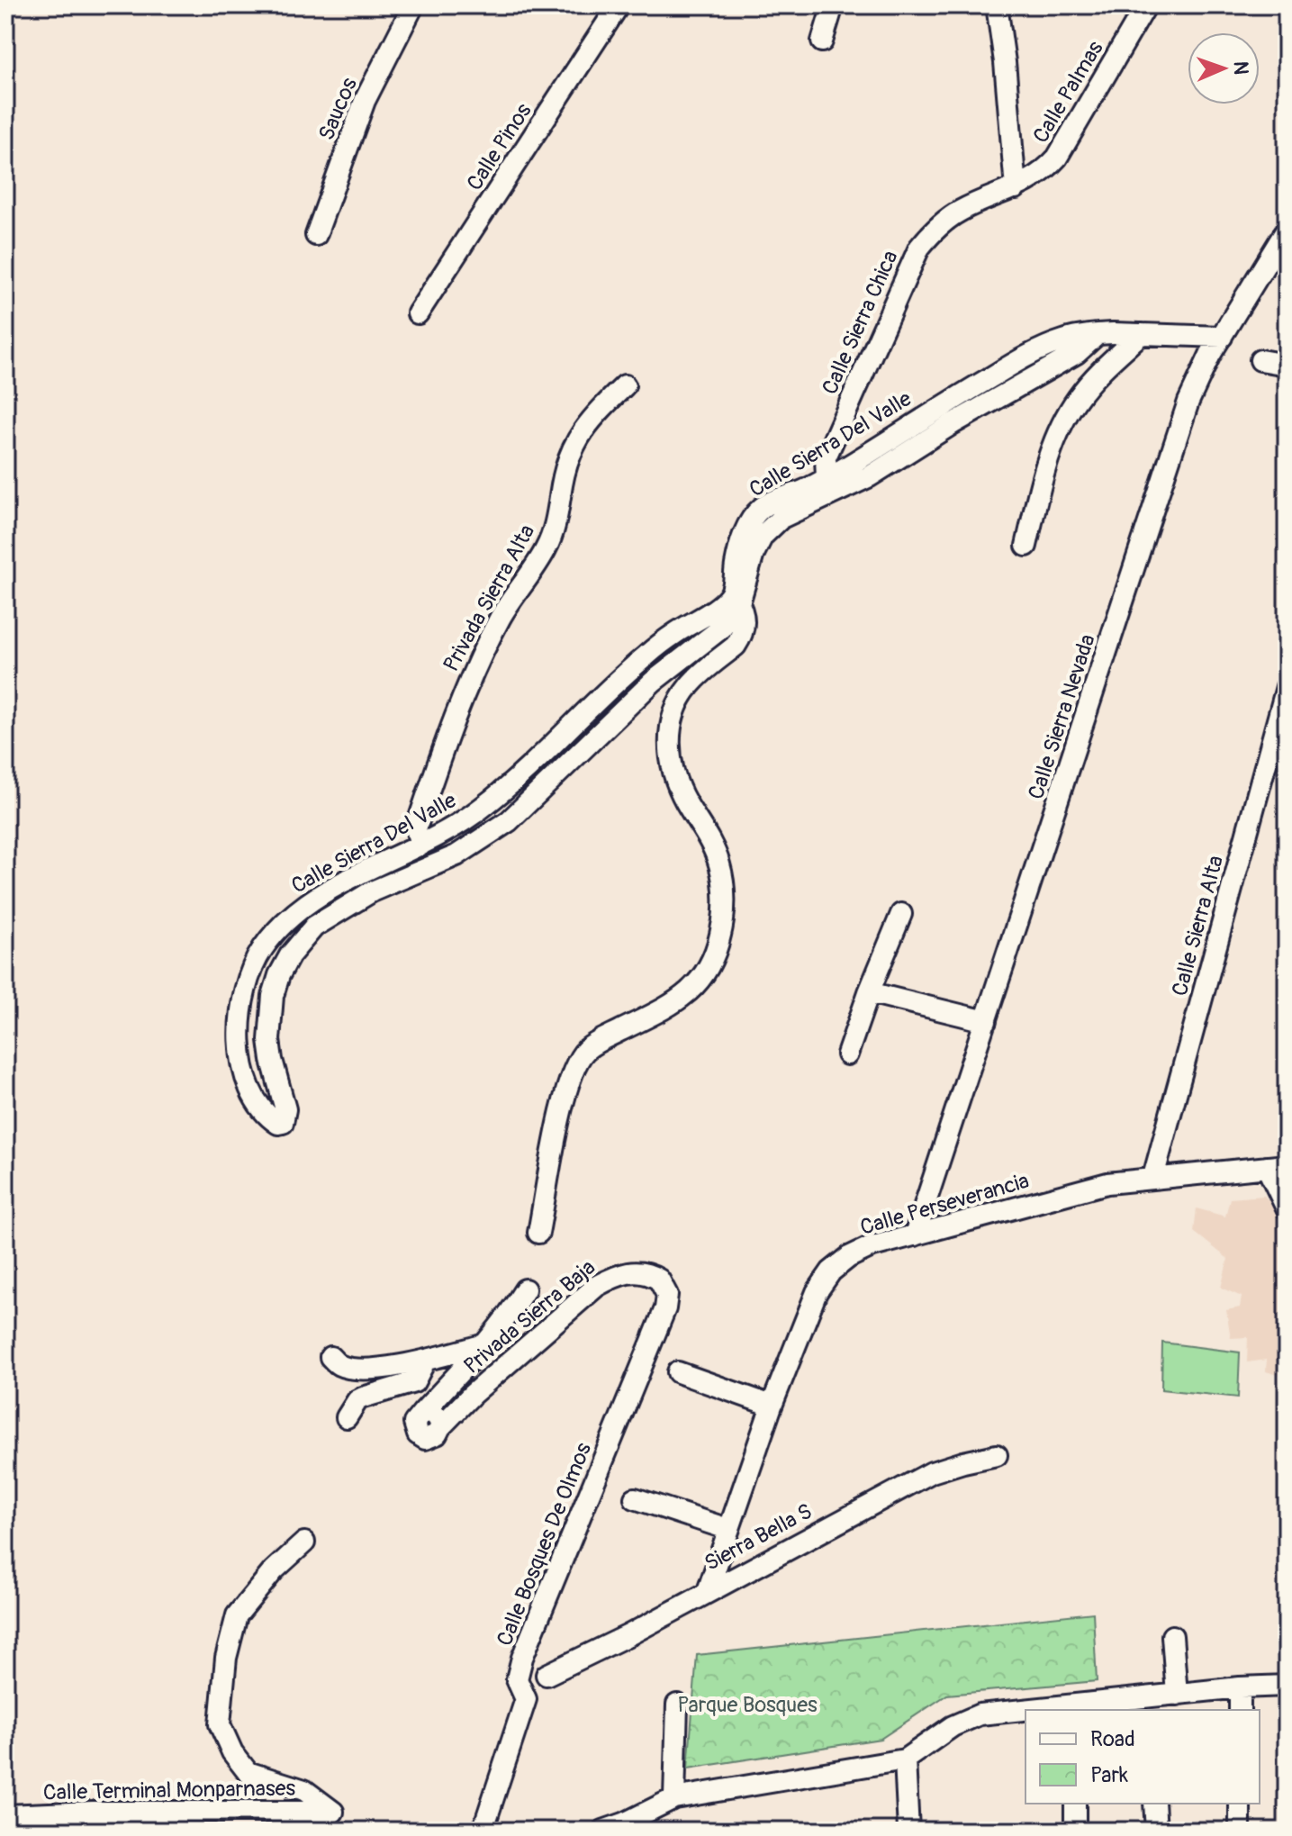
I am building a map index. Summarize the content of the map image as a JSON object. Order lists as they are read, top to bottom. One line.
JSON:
{"streets":{"street":["Calle Palmas","Saucos","Calle Pinos","Calle Sierra Chica","Calle Sierra Del Valle","Privada Sierra Alta","Calle Sierra Nevada","Calle Sierra Alta","Calle Perseverancia","Privada Sierra Baja","Sierra Bella S","Calle Bosques De Olmos","Calle Terminal Monparnases"]},"crossings":[["Calle Palmas","Calle Sierra Chica"],["Calle Sierra Chica","Calle Sierra Del Valle"],["Calle Sierra Del Valle","Privada Sierra Alta"],["Calle Sierra Del Valle","Calle Sierra Nevada"],["Calle Sierra Nevada","Calle Perseverancia"],["Calle Sierra Alta","Calle Perseverancia"],["Calle Perseverancia","Sierra Bella S"],["Privada Sierra Baja","Calle Bosques De Olmos"]],"parks":["Parque Bosques"],"legend":["Road","Park"],"north":"right"}
